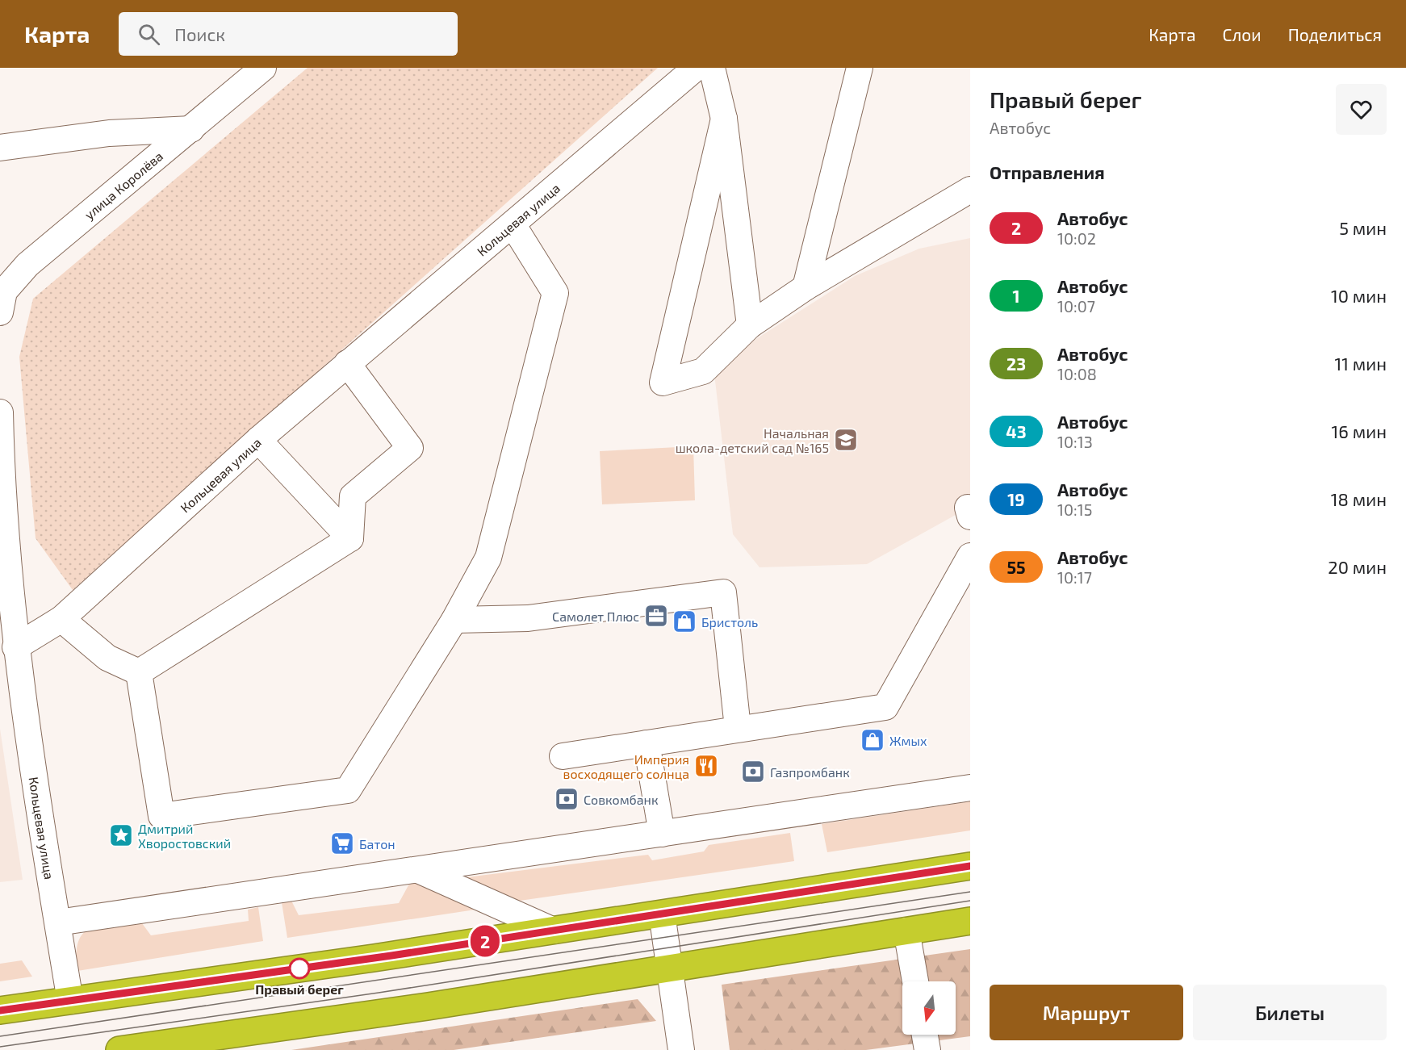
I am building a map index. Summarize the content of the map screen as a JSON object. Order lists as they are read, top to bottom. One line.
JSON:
{"streets":{"street":["улица Королёва","Кольцевая улица"]},"places":{"school or university":["Начальная школа-детский сад №165"],"office":["Самолет Плюс"],"shop":["Бристоль","Жмых"],"restaurant":["Империя восходящего солнца"],"bank":["Газпромбанк","Совкомбанк"],"place":["Дмитрий Хворостовский"],"supermarket":["Батон"],"other":["Правый берег"]},"lines":["bus line 2"],"north":"bottom","page":{"header":"Карта","search":"Поиск","nav":["Карта","Слои","Поделиться"],"on_map":"2","heading":[["Правый берег","Автобус"],"Отправления"],"list":[{"mark":"2","name":"Автобус","note":"10:02","value":"5 мин"},{"mark":"1","name":"Автобус","note":"10:07","value":"10 мин"},{"mark":"23","name":"Автобус","note":"10:08","value":"11 мин"},{"mark":"43","name":"Автобус","note":"10:13","value":"16 мин"},{"mark":"19","name":"Автобус","note":"10:15","value":"18 мин"},{"mark":"55","name":"Автобус","note":"10:17","value":"20 мин"}],"buttons":["Маршрут","Билеты"]}}
